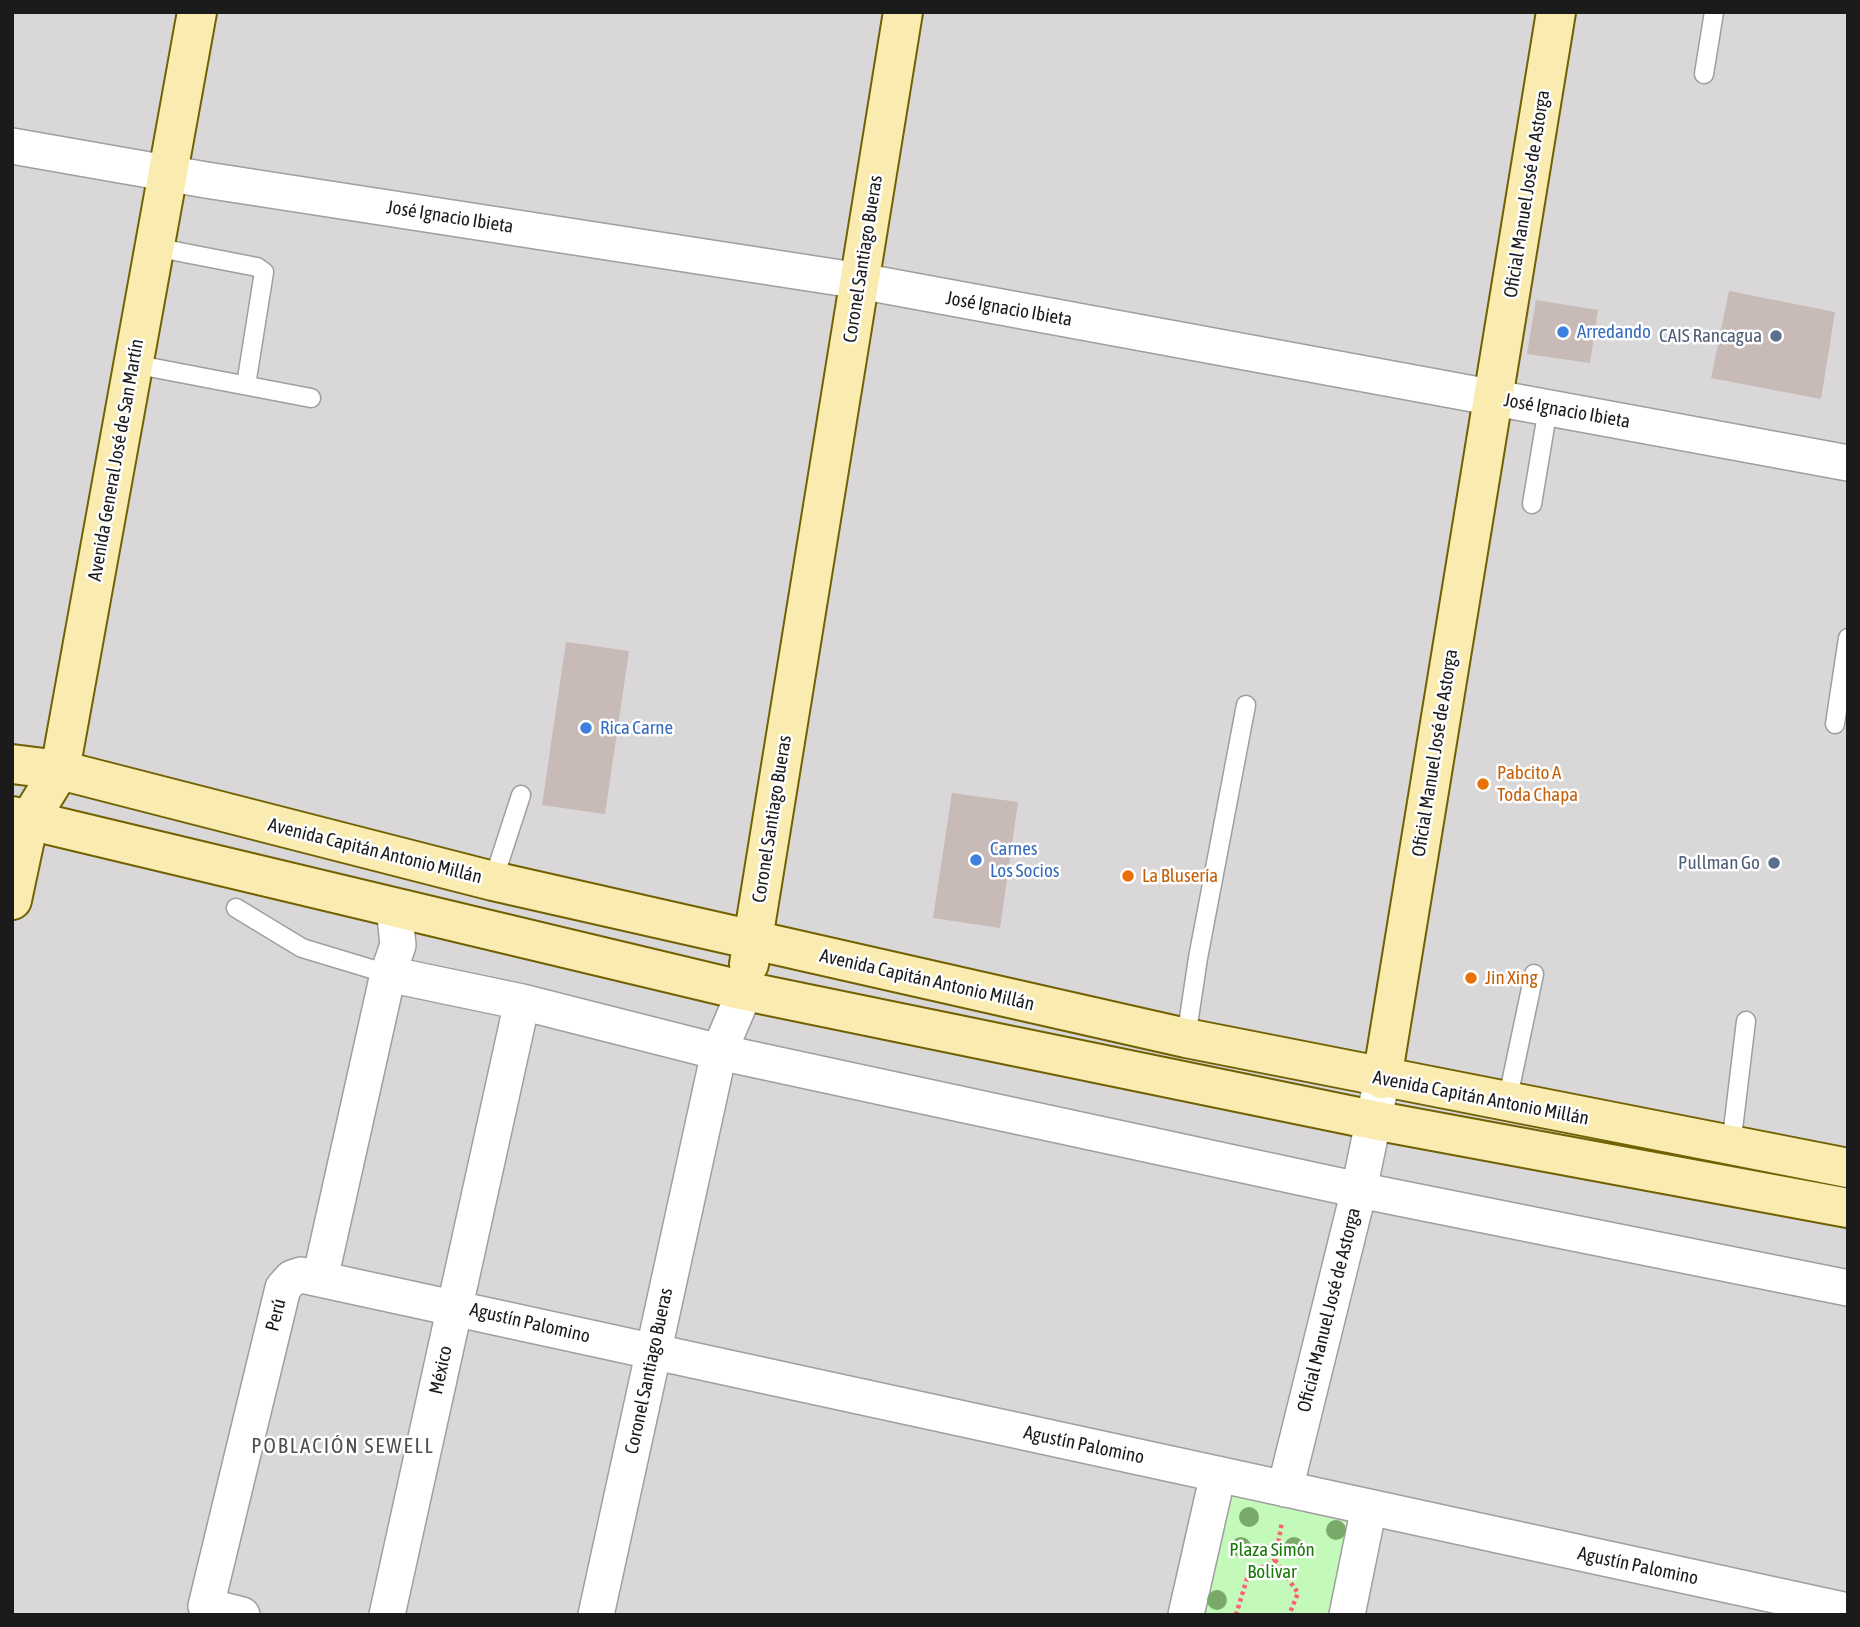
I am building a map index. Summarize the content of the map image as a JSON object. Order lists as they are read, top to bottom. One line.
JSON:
{"streets":{"main road":["Oficial Manuel José de Astorga","Coronel Santiago Bueras","Avenida General José de San Martín","Avenida Capitán Antonio Millán"],"street":["José Ignacio Ibieta","Perú","Agustín Palomino","México"]},"crossings":[["Oficial Manuel José de Astorga","José Ignacio Ibieta"],["Oficial Manuel José de Astorga","Avenida Capitán Antonio Millán"],["Oficial Manuel José de Astorga","Agustín Palomino"],["José Ignacio Ibieta","Coronel Santiago Bueras"],["José Ignacio Ibieta","Avenida General José de San Martín"],["Coronel Santiago Bueras","Avenida Capitán Antonio Millán"],["Coronel Santiago Bueras","Agustín Palomino"],["Avenida General José de San Martín","Avenida Capitán Antonio Millán"],["Perú","Agustín Palomino"],["Agustín Palomino","México"]],"districts":["POBLACIÓN SEWELL"],"parks":["Plaza Simón Bolivar"],"places":["Arredando","CAIS Rancagua","Rica Carne","Pabcito A Toda Chapa","Carnes Los Socios","Pullman Go","La Blusería","Jin Xing"]}
